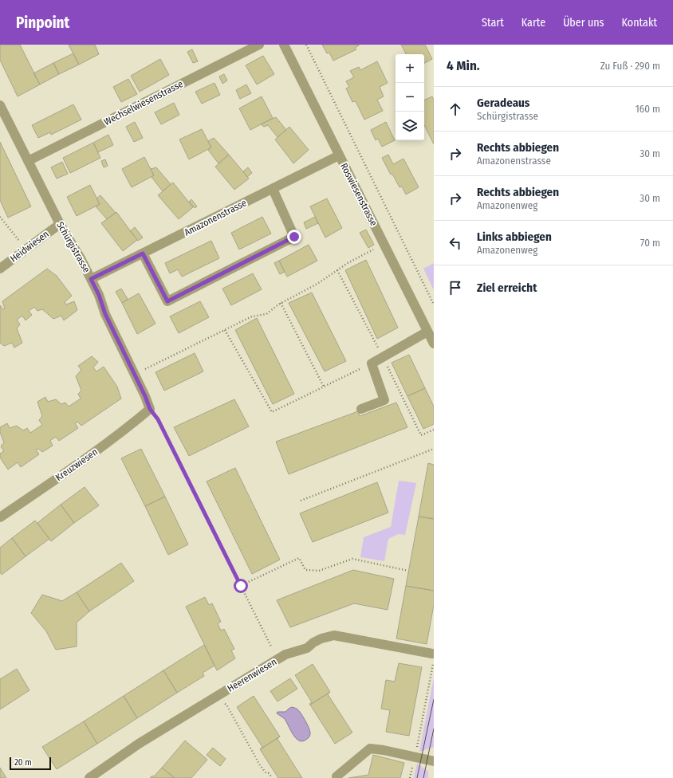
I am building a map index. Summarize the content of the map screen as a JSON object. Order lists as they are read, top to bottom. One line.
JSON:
{"streets":{"street":["Wechselwiesenstrasse","Roswiesenstrasse","Amazonenstrasse","Heidwiesen","Schürgistrasse","Kreuzwiesen","Heerenwiesen"]},"crossings":[["Wechselwiesenstrasse","Schürgistrasse"],["Roswiesenstrasse","Amazonenstrasse"],["Amazonenstrasse","Schürgistrasse"],["Heidwiesen","Schürgistrasse"],["Schürgistrasse","Kreuzwiesen"]],"scale_bar":"20 m","page":{"header":"Pinpoint","nav":["Start","Karte","Über uns","Kontakt"],"heading":["4 Min.","Zu Fuß · 290 m"],"map_buttons":["+","−"],"list":[["Geradeaus","Schürgistrasse","160 m"],["Rechts abbiegen","Amazonenstrasse","30 m"],["Rechts abbiegen","Amazonenweg","30 m"],["Links abbiegen","Amazonenweg","70 m"],"Ziel erreicht"],"scale":"20 m"}}
